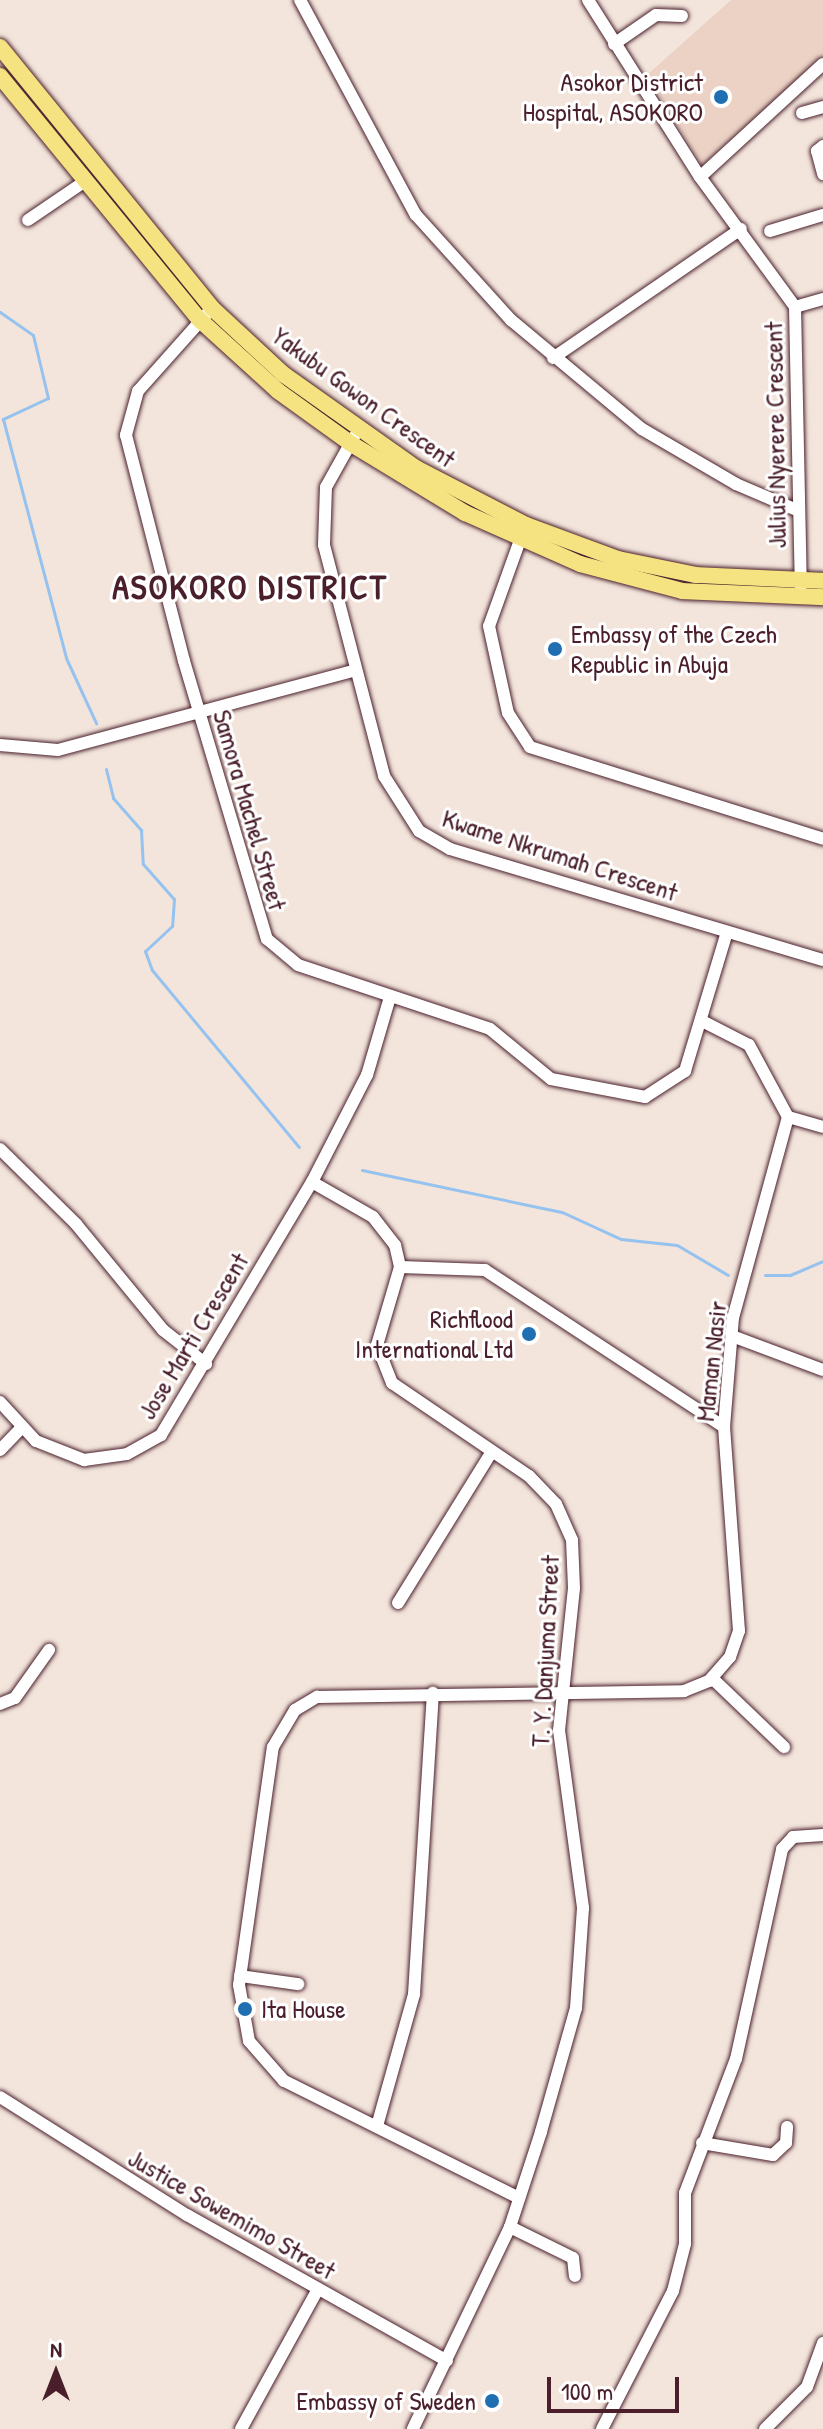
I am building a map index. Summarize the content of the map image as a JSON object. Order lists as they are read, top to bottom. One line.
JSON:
{"streets":{"main road":["Yakubu Gowon Crescent"],"street":["Julius Nyerere Crescent","Samora Machel Street","Kwame Nkrumah Crescent","Jose Marti Crescent","Maman Nasir","T. Y. Danjuma Street","Justice Sowemimo Street"]},"crossings":[["Yakubu Gowon Crescent","Julius Nyerere Crescent"],["Yakubu Gowon Crescent","Samora Machel Street"],["Yakubu Gowon Crescent","Kwame Nkrumah Crescent"],["T. Y. Danjuma Street","Justice Sowemimo Street"]],"districts":["ASOKORO DISTRICT"],"places":["Asokor District Hospital, ASOKORO","Embassy of the Czech Republic in Abuja","Richflood International Ltd","Ita House","Embassy of Sweden"],"scale_bar":"100 m","north":"top"}
